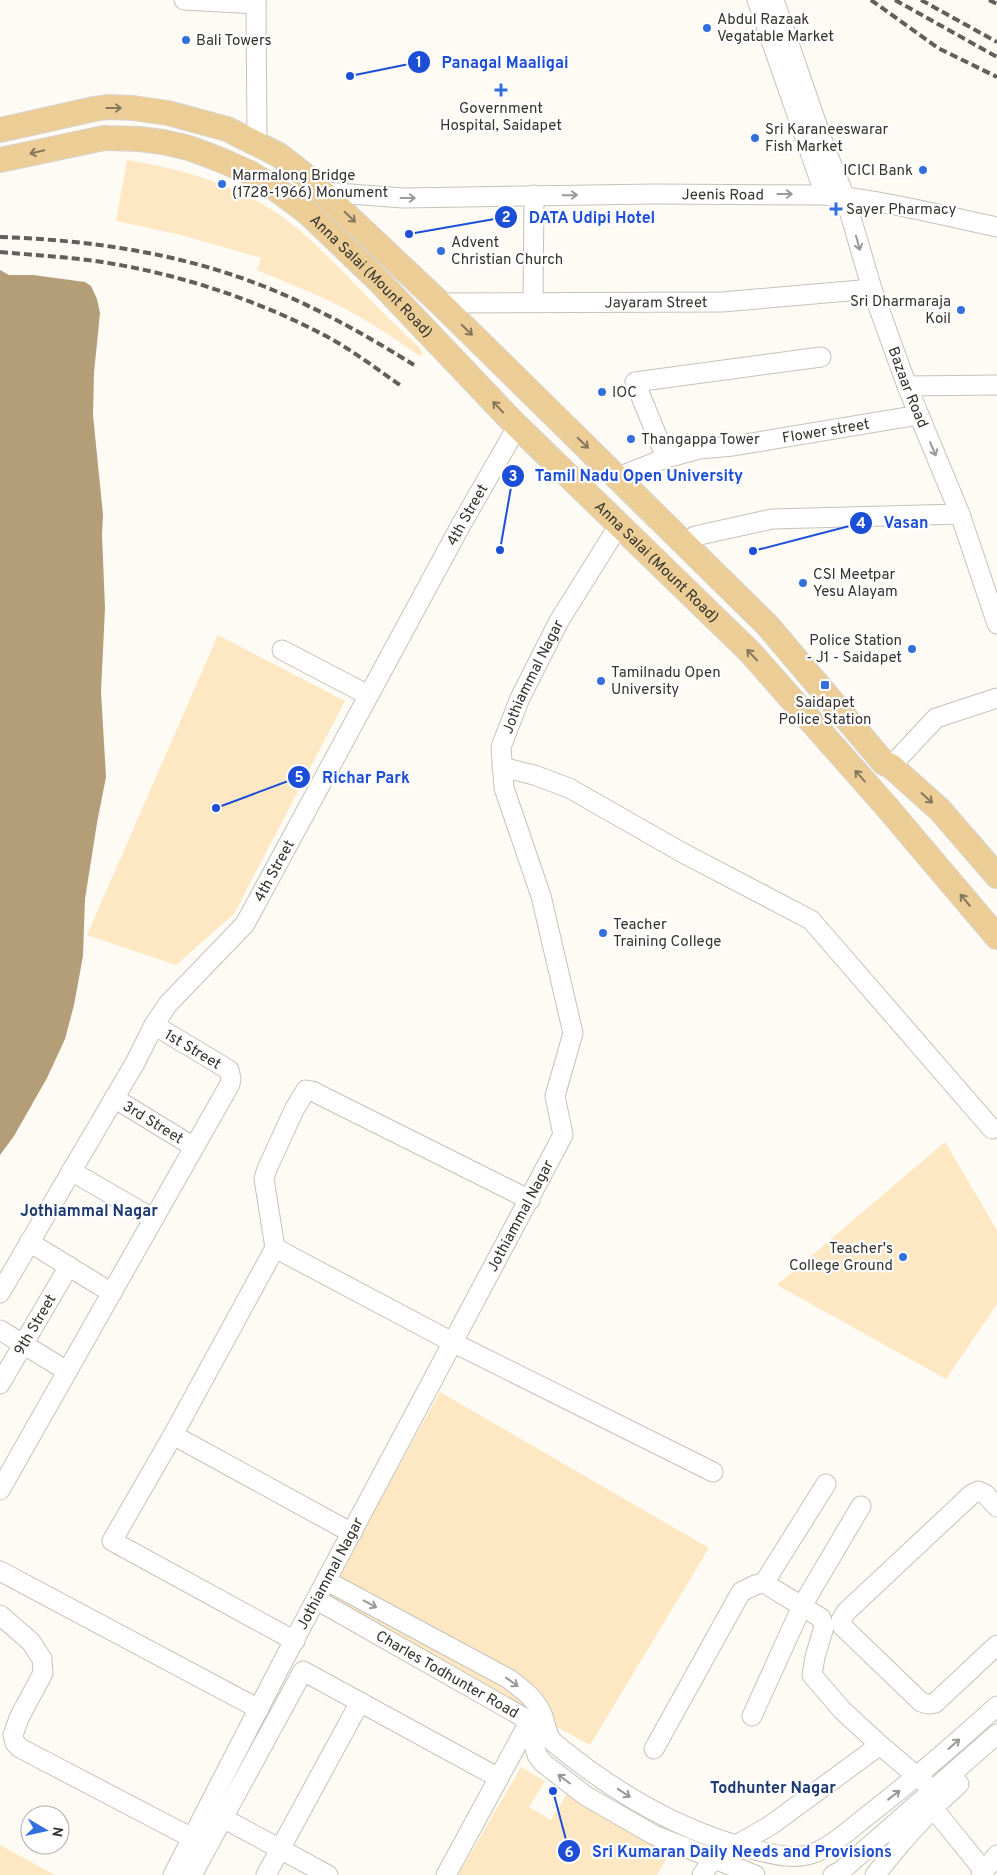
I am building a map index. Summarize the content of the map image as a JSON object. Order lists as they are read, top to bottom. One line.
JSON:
{"streets":{"main road":["Anna Salai (Mount Road)"],"street":["Jeenis Road","Jayaram Street","Bazaar Road","Flower street","4th Street","Jothiammal Nagar","1st Street","3rd Street","9th Street","Charles Todhunter Road"]},"crossings":[["Jeenis Road","Anna Salai (Mount Road)"],["Jeenis Road","Bazaar Road"],["Anna Salai (Mount Road)","Jayaram Street"],["Anna Salai (Mount Road)","Flower street"],["Anna Salai (Mount Road)","4th Street"],["Anna Salai (Mount Road)","Jothiammal Nagar"],["Jayaram Street","Bazaar Road"],["Bazaar Road","Flower street"],["4th Street","1st Street"],["4th Street","3rd Street"],["Jothiammal Nagar","Charles Todhunter Road"],["1st Street","3rd Street"]],"one_way":["Jeenis Road"],"districts":["Jothiammal Nagar","Todhunter Nagar"],"places":{"other":["Abdul Razaak Vegatable Market","Bali Towers","Panagal Maaligai","Sri Karaneeswarar Fish Market","ICICI Bank","Marmalong Bridge (1728-1966) Monument","DATA Udipi Hotel","Advent Christian Church","Sri Dharmaraja Koil","IOC","Thangappa Tower","Tamil Nadu Open University","Vasan","CSI Meetpar Yesu Alayam","Police Station - J1 - Saidapet","Tamilnadu Open University","Richar Park","Teacher Training College","Teacher's College Ground","Sri Kumaran Daily Needs and Provisions"],"health":["Government Hospital, Saidapet","Sayer Pharmacy"],"transit":["Saidapet Police Station"]},"north":"right"}
